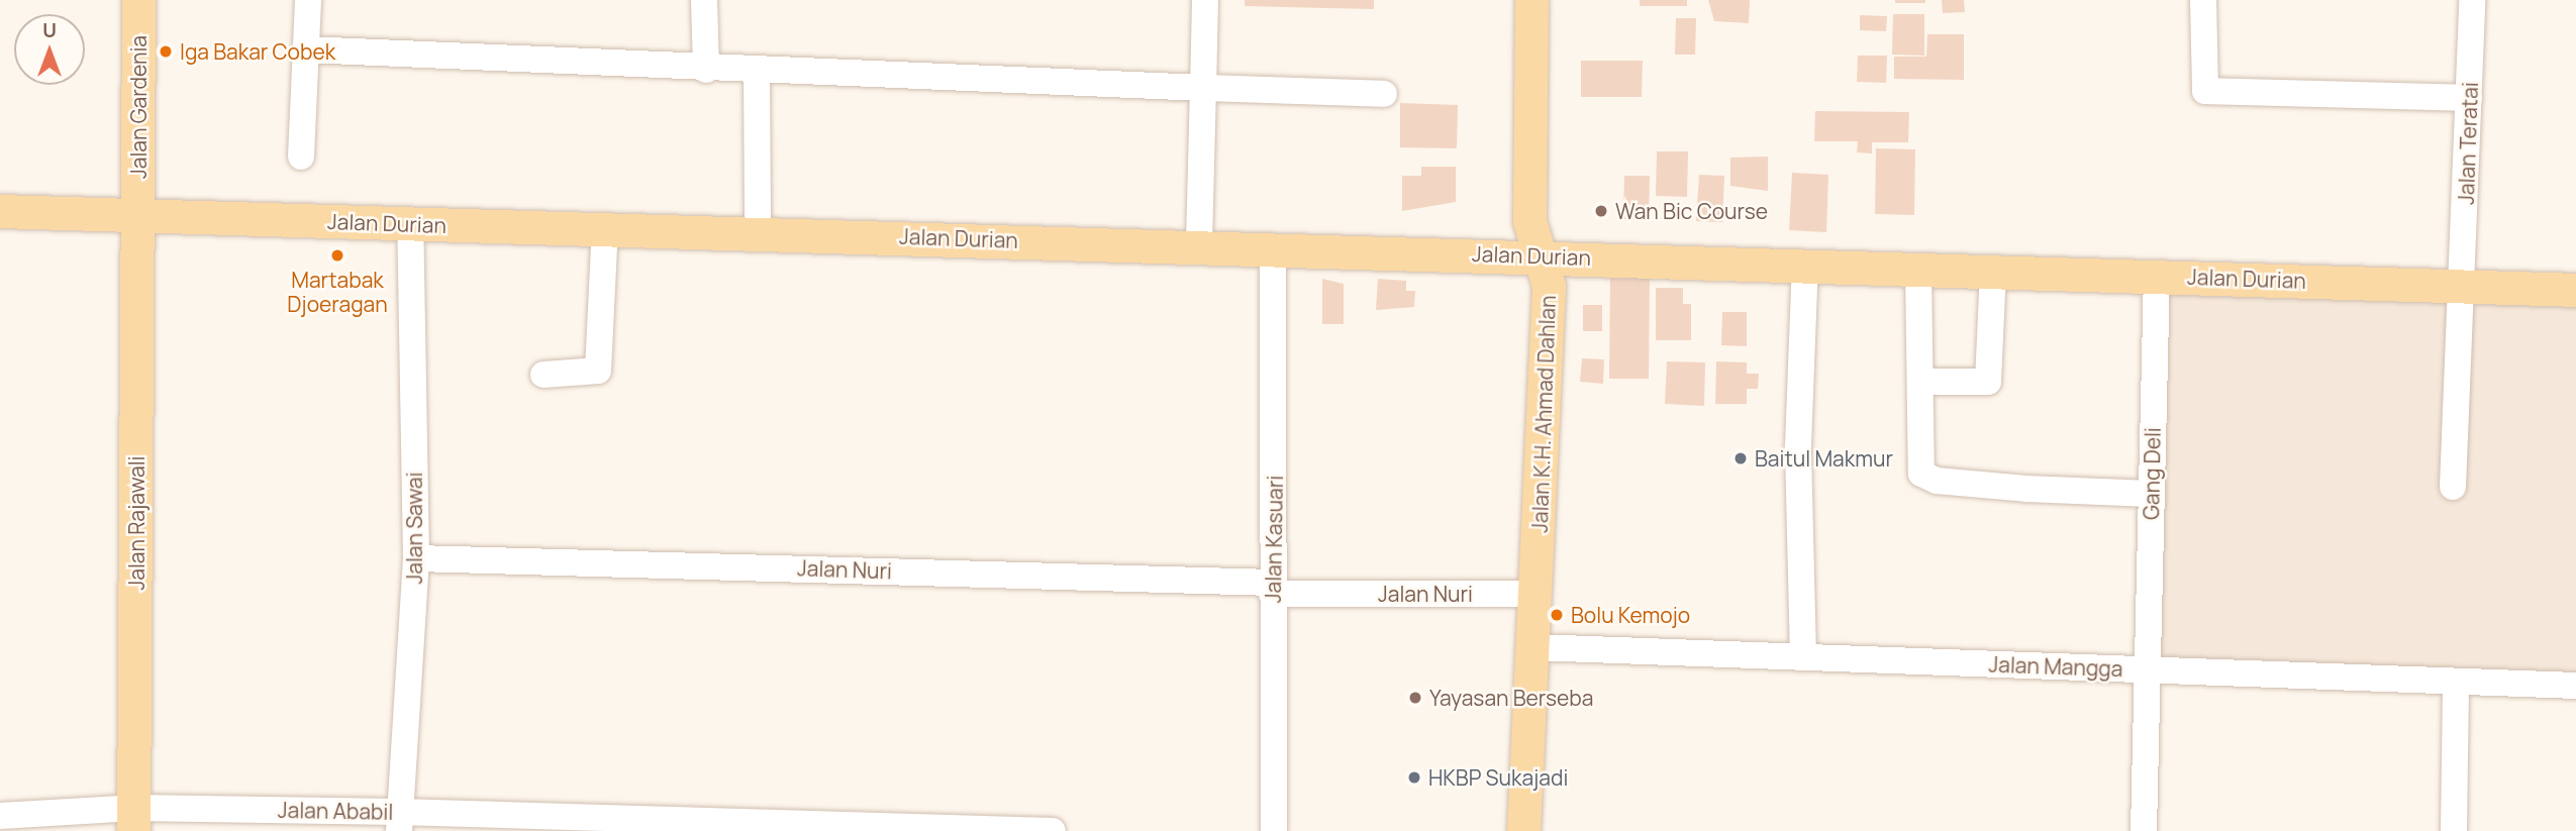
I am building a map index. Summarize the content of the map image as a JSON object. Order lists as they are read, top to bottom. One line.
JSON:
{"streets":{"main road":["Jalan Gardenia","Jalan Durian","Jalan K.H. Ahmad Dahlan","Jalan Rajawali"],"street":["Jalan Teratai","Gang Deli","Jalan Sawai","Jalan Kasuari","Jalan Nuri","Jalan Mangga","Jalan Ababil"]},"crossings":[["Jalan Gardenia","Jalan Durian"],["Jalan Gardenia","Jalan Rajawali"],["Jalan Teratai","Jalan Durian"],["Jalan Durian","Jalan K.H. Ahmad Dahlan"],["Jalan Durian","Gang Deli"],["Jalan Durian","Jalan Rajawali"],["Jalan Durian","Jalan Sawai"],["Jalan Durian","Jalan Kasuari"],["Jalan K.H. Ahmad Dahlan","Jalan Nuri"],["Jalan K.H. Ahmad Dahlan","Jalan Mangga"],["Gang Deli","Jalan Mangga"],["Jalan Rajawali","Jalan Ababil"],["Jalan Sawai","Jalan Nuri"],["Jalan Sawai","Jalan Ababil"],["Jalan Kasuari","Jalan Nuri"]],"places":["Iga Bakar Cobek","Wan Bic Course","Martabak Djoeragan","Baitul Makmur","Bolu Kemojo","Yayasan Berseba","HKBP Sukajadi"],"north":"top"}
